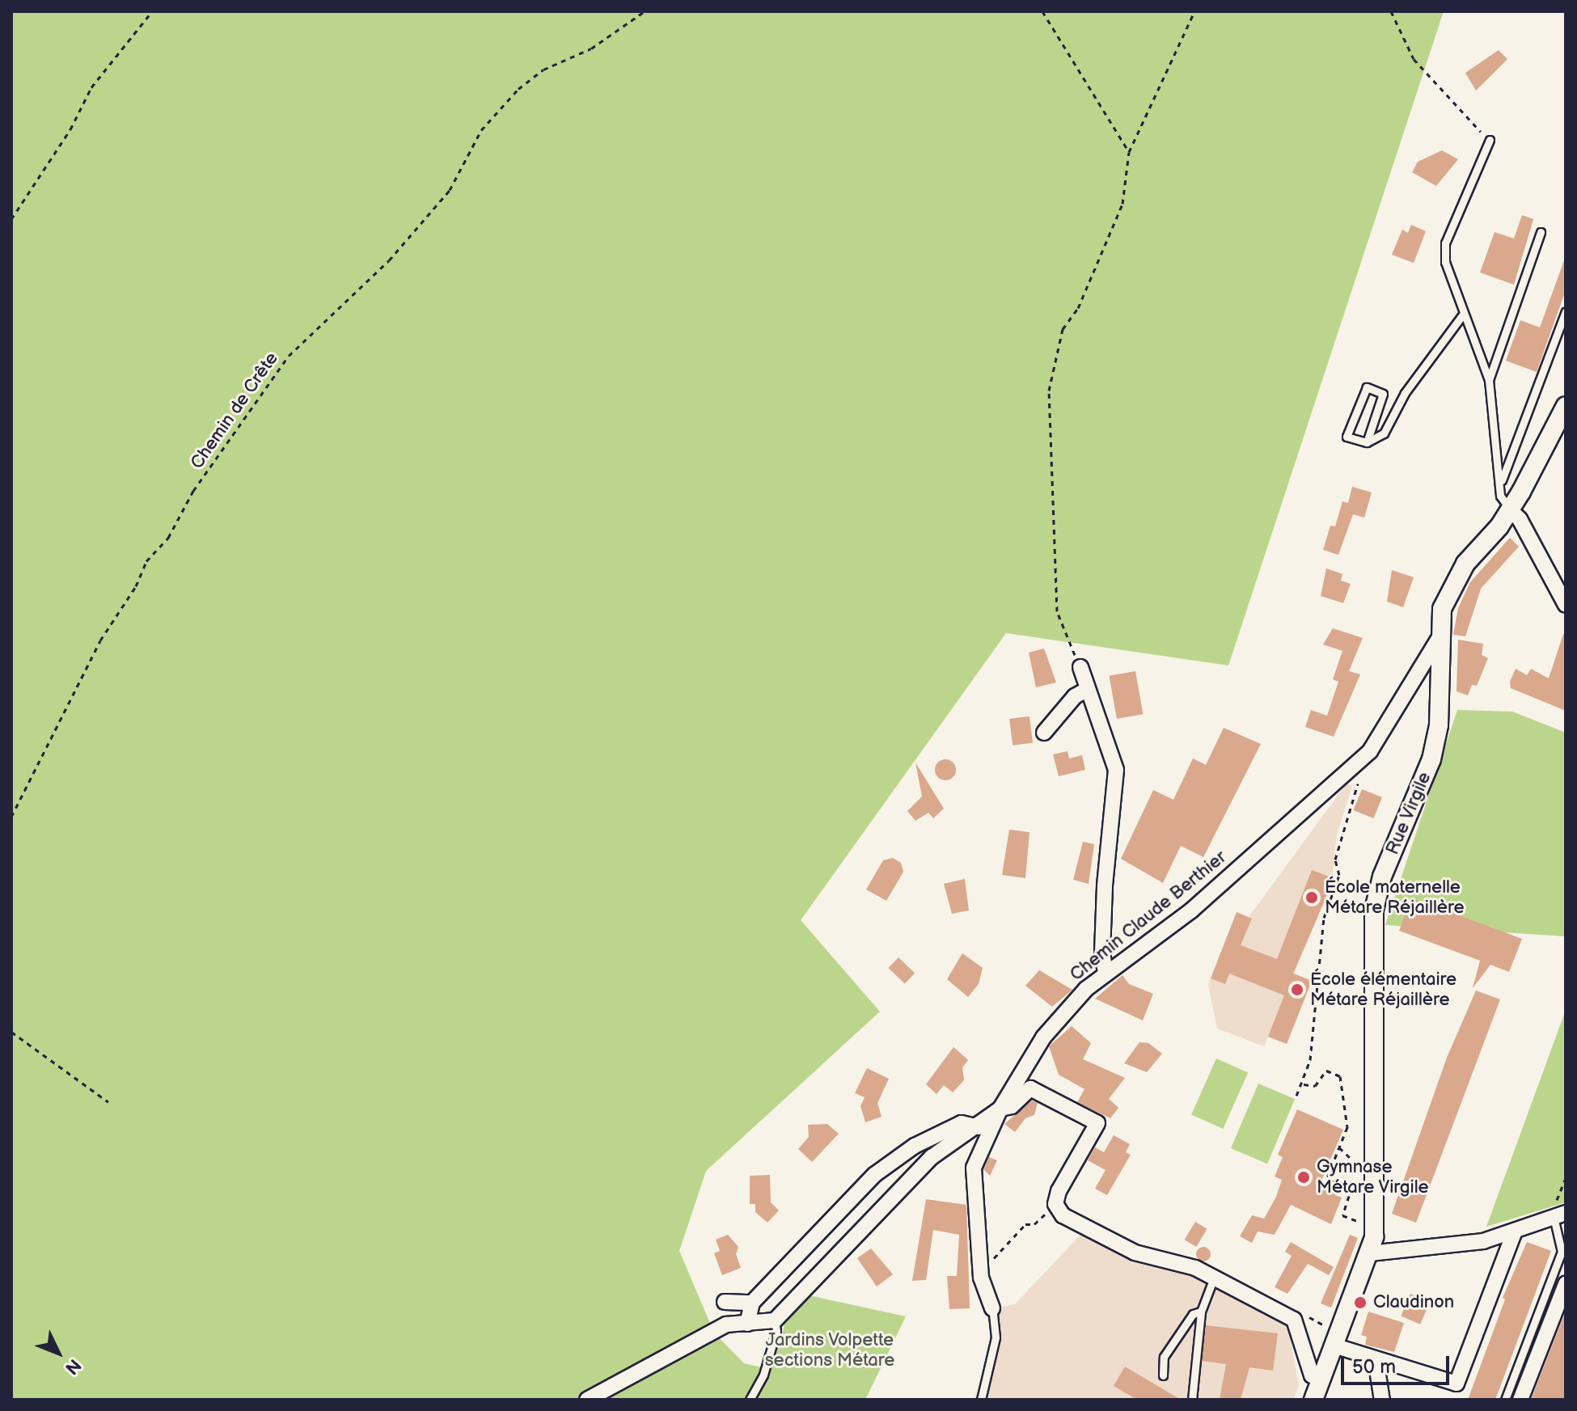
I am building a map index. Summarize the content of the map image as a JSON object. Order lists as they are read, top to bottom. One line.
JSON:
{"streets":{"street":["Rue Virgile","Chemin Claude Berthier"],"path":["Chemin de Crête"]},"crossings":[["Rue Virgile","Chemin Claude Berthier"]],"parks":["Jardins Volpette sections Métare"],"places":["École maternelle Métare Réjaillère","École élémentaire Métare Réjaillère","Gymnase Métare Virgile","Claudinon"],"scale_bar":"50 m","north":"bottom right"}
